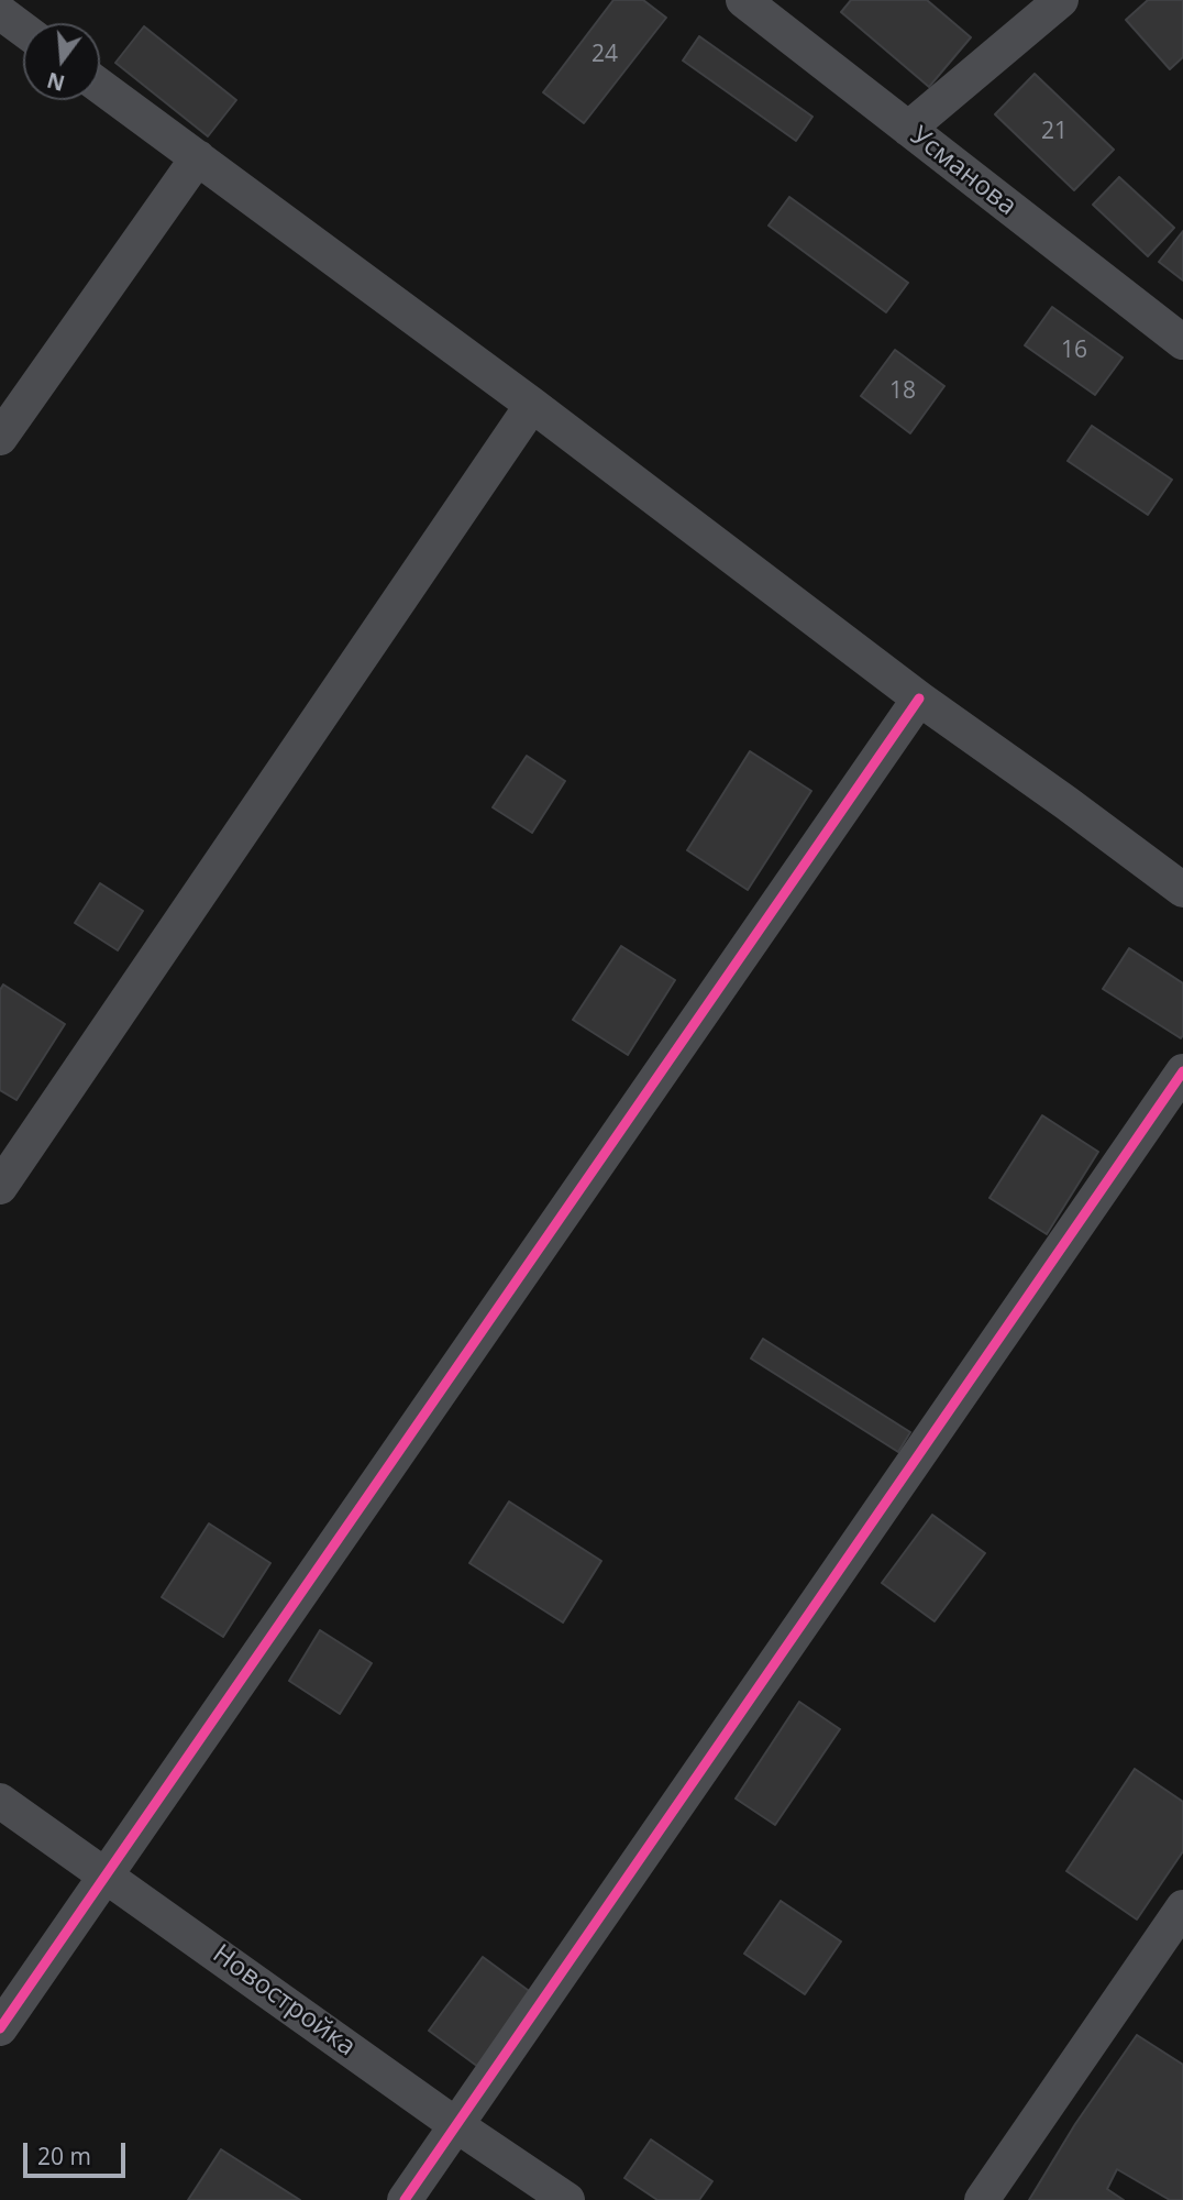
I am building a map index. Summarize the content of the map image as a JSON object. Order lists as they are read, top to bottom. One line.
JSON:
{"streets":{"street":["Усманова","Новостройка"]},"house_numbers":["24","21","16","18"],"scale_bar":"20 m","north":"bottom"}
